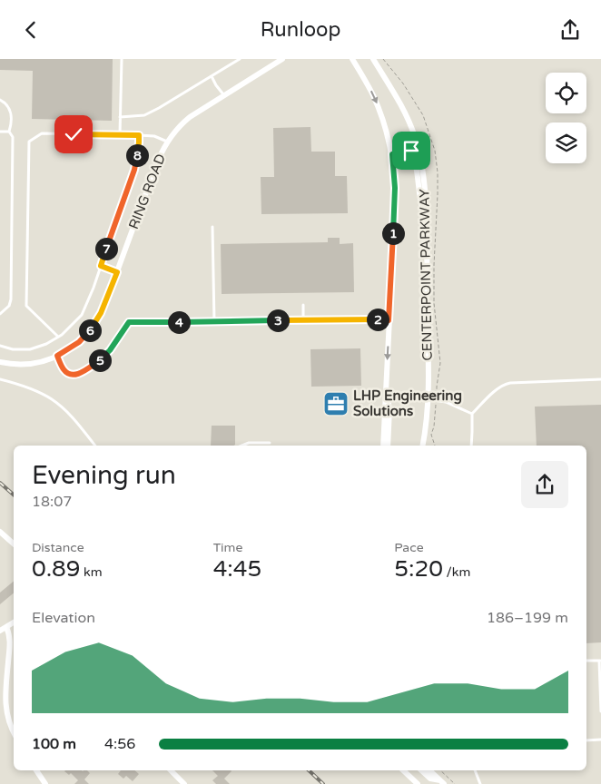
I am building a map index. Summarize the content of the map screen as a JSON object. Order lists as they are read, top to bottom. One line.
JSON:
{"streets":{"street":["RING ROAD","CENTERPOINT PARKWAY"]},"places":{"office":["LHP Engineering Solutions"]},"page":{"header":"Runloop","pins":["8","1","7","2","3","4","6","5"],"heading":["Evening run","18:07"],"stats":[["Distance","0.89 km"],["Time","4:45"],["Pace","5:20 /km"]],"chart":["Elevation","186–199 m"],"list":[{"name":"100 m","note":"4:56"}]}}
